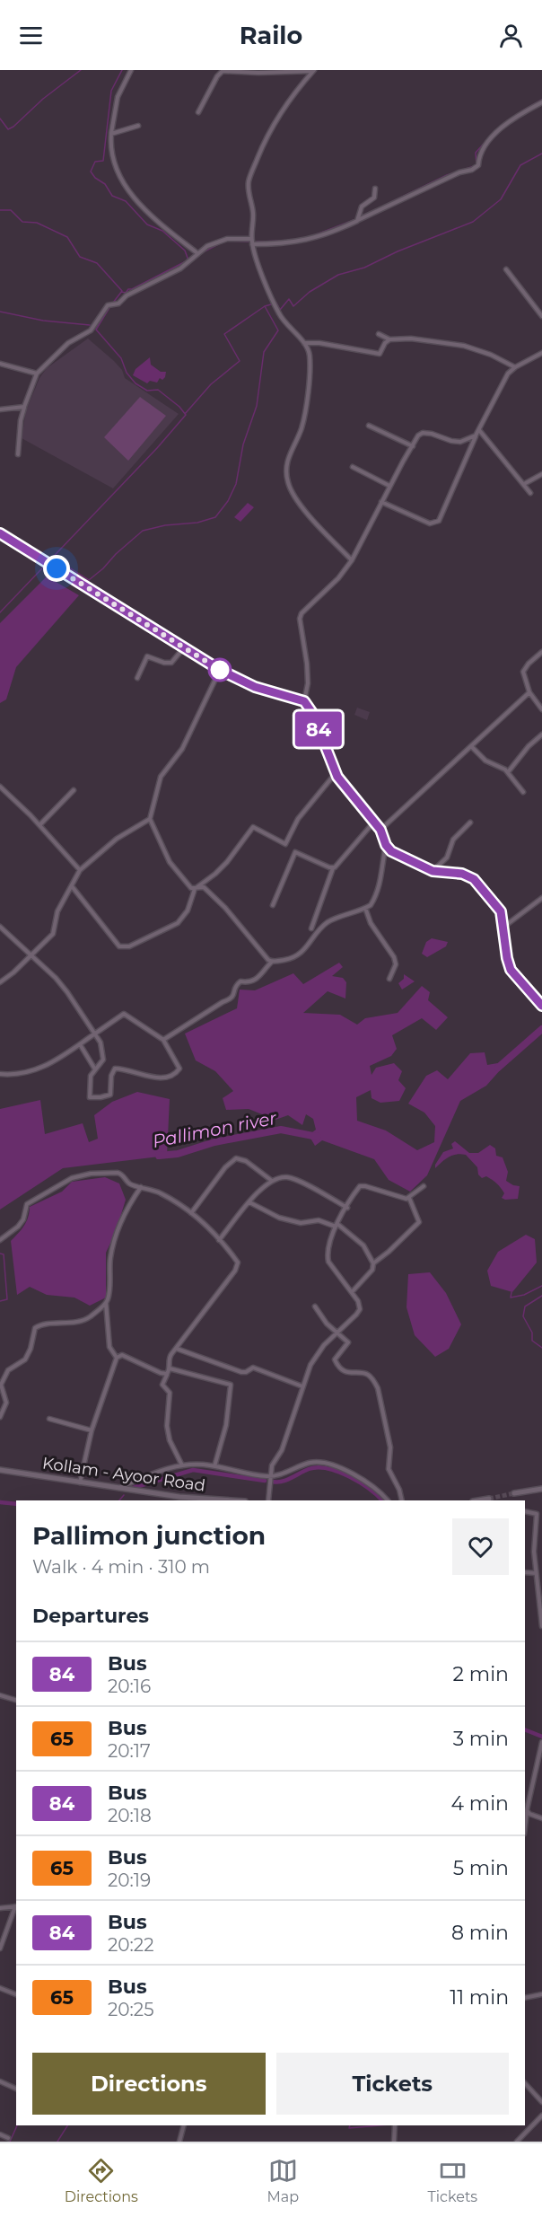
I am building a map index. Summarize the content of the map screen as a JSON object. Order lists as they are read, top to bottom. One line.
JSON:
{"streets":{"main road":["Kollam - Ayoor Road"]},"water":["Pallimon river"],"lines":["bus line 84"],"page":{"header":"Railo","on_map":"84","heading":[["Pallimon junction","Walk · 4 min · 310 m"],"Departures"],"list":[{"mark":"84","name":"Bus","note":"20:16","value":"2 min"},{"mark":"65","name":"Bus","note":"20:17","value":"3 min"},{"mark":"84","name":"Bus","note":"20:18","value":"4 min"},{"mark":"65","name":"Bus","note":"20:19","value":"5 min"},{"mark":"84","name":"Bus","note":"20:22","value":"8 min"},{"mark":"65","name":"Bus","note":"20:25","value":"11 min"}],"buttons":["Directions","Tickets"],"tabs":["Directions","Map","Tickets"]}}
